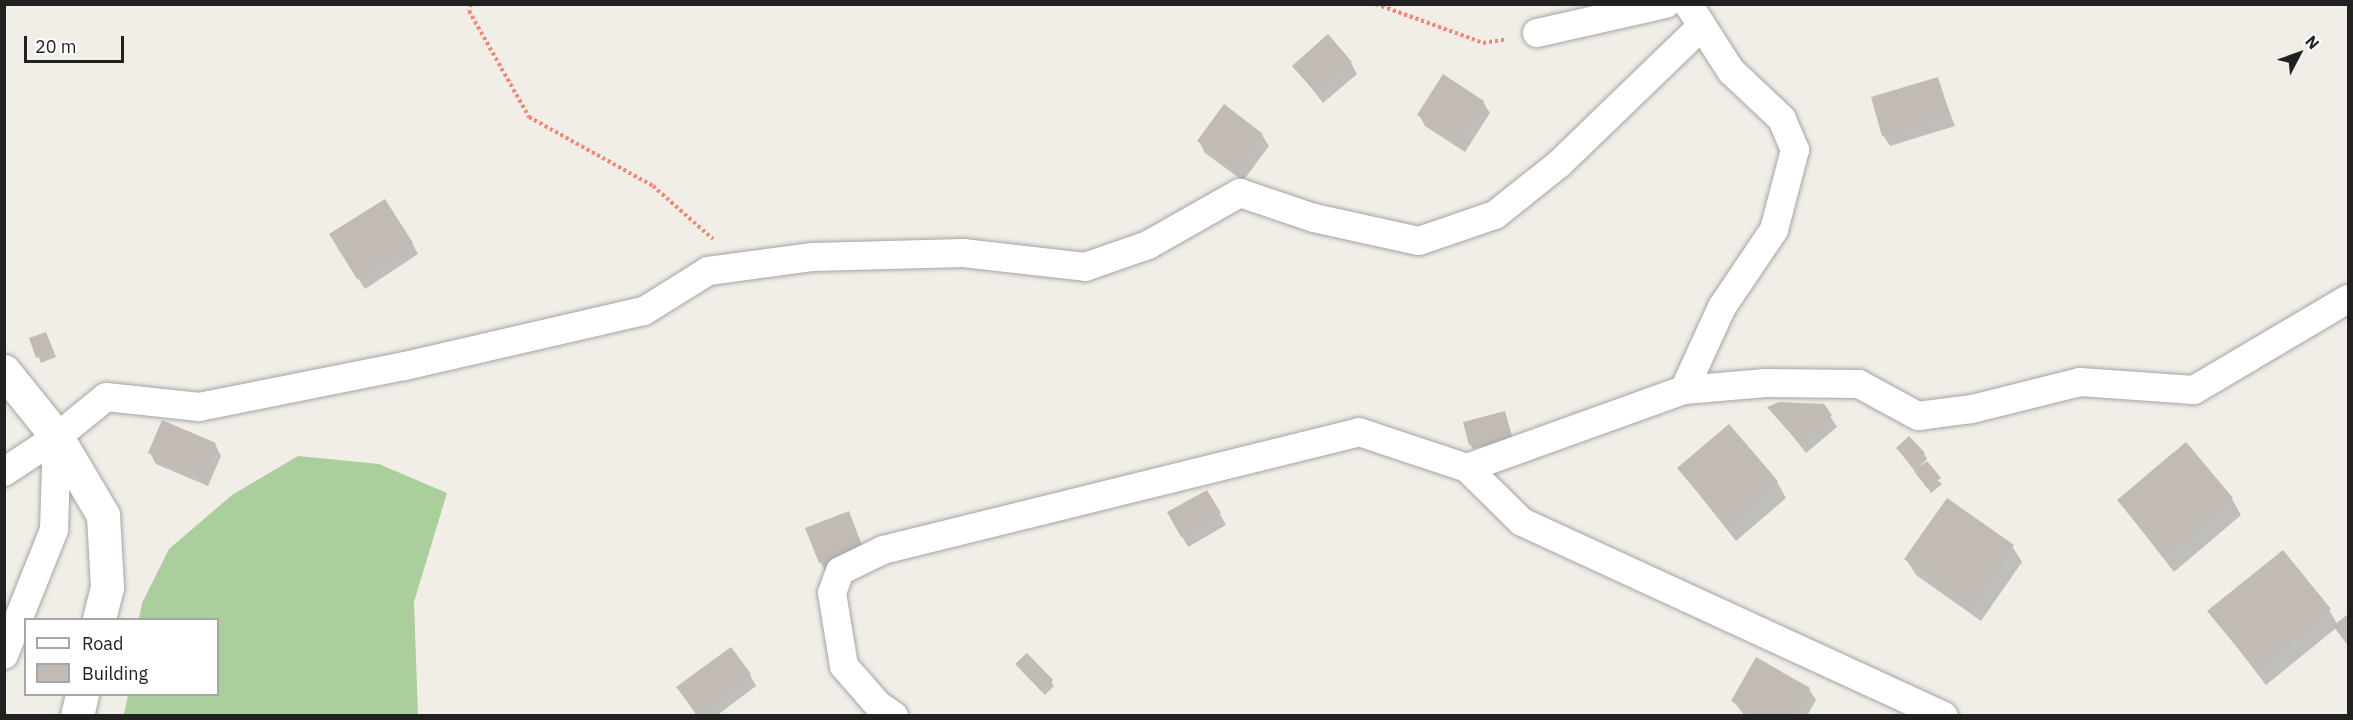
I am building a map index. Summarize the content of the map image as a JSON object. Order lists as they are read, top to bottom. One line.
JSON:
{"legend":["Road","Building"],"scale_bar":"20 m","north":"top right"}
